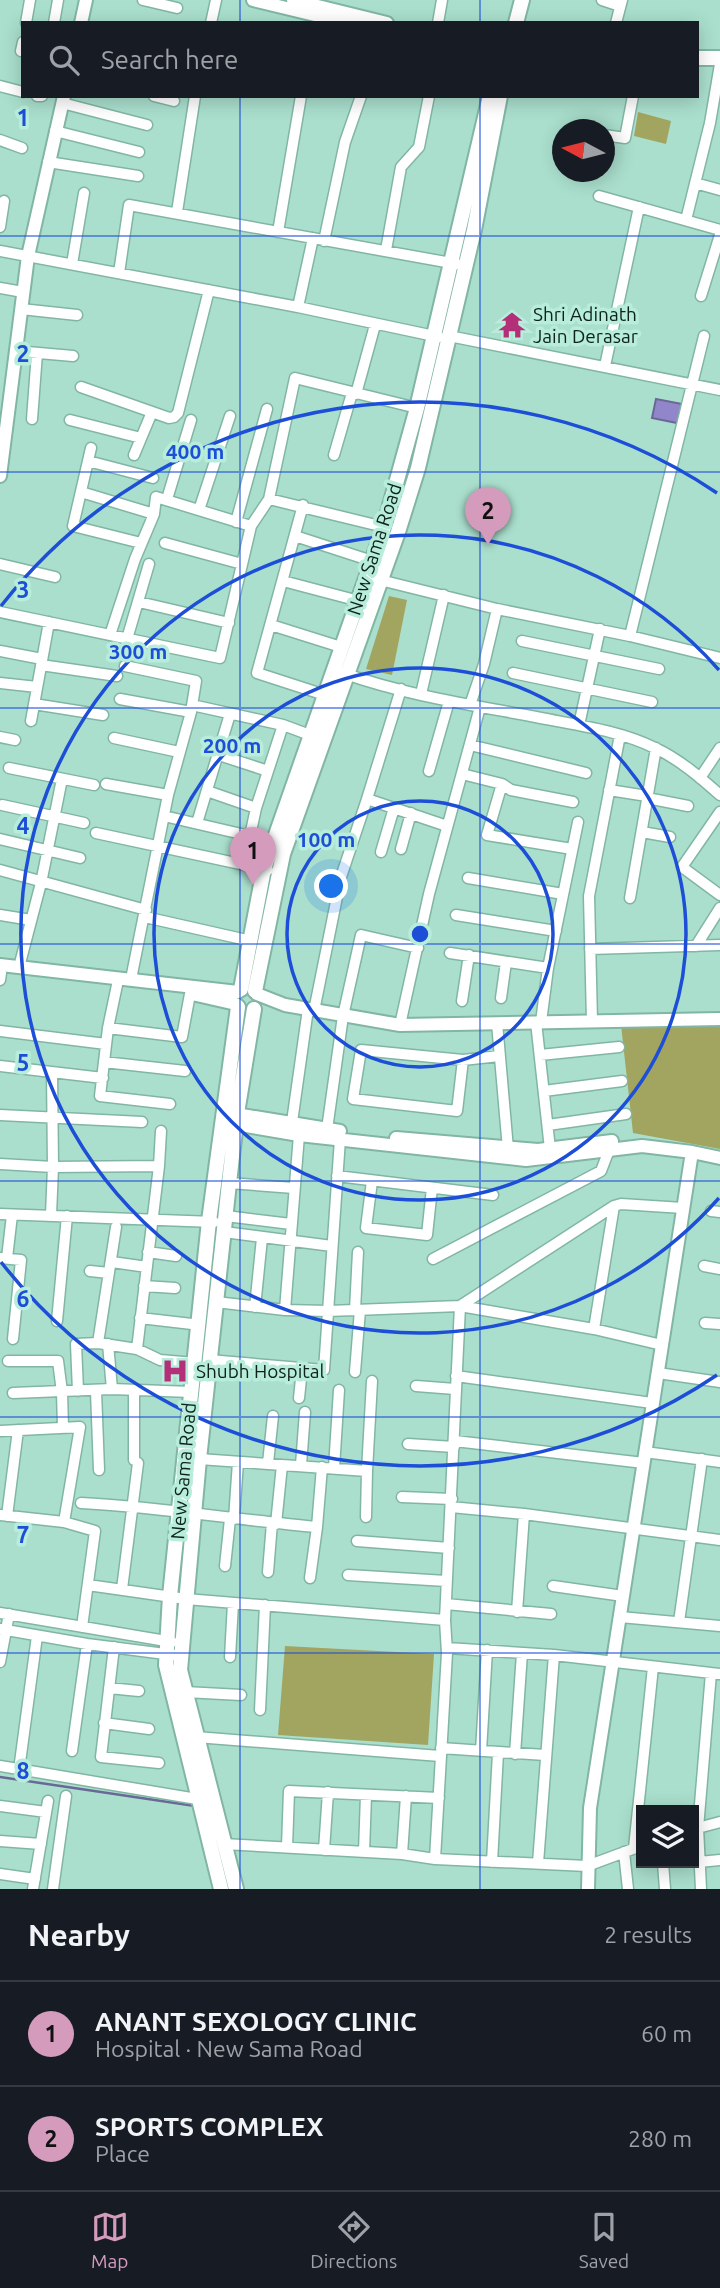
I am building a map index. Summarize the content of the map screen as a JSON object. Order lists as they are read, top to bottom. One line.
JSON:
{"streets":{"main road":["New Sama Road"]},"places":{"temple":["Shri Adinath Jain Derasar"],"hospital":["Shubh Hospital"]},"north":"left","page":{"search":"Search here","pins":["2","1"],"heading":["Nearby","2 results"],"list":[{"mark":"1","name":"ANANT SEXOLOGY CLINIC","note":"Hospital · New Sama Road","value":"60 m"},{"mark":"2","name":"SPORTS COMPLEX","note":"Place","value":"280 m"}],"nav":["Map","Directions","Saved"]},"grid":{"rows":["1","2","3","4","5","6","7","8"]},"rings":["400 m","300 m","200 m","100 m"]}
